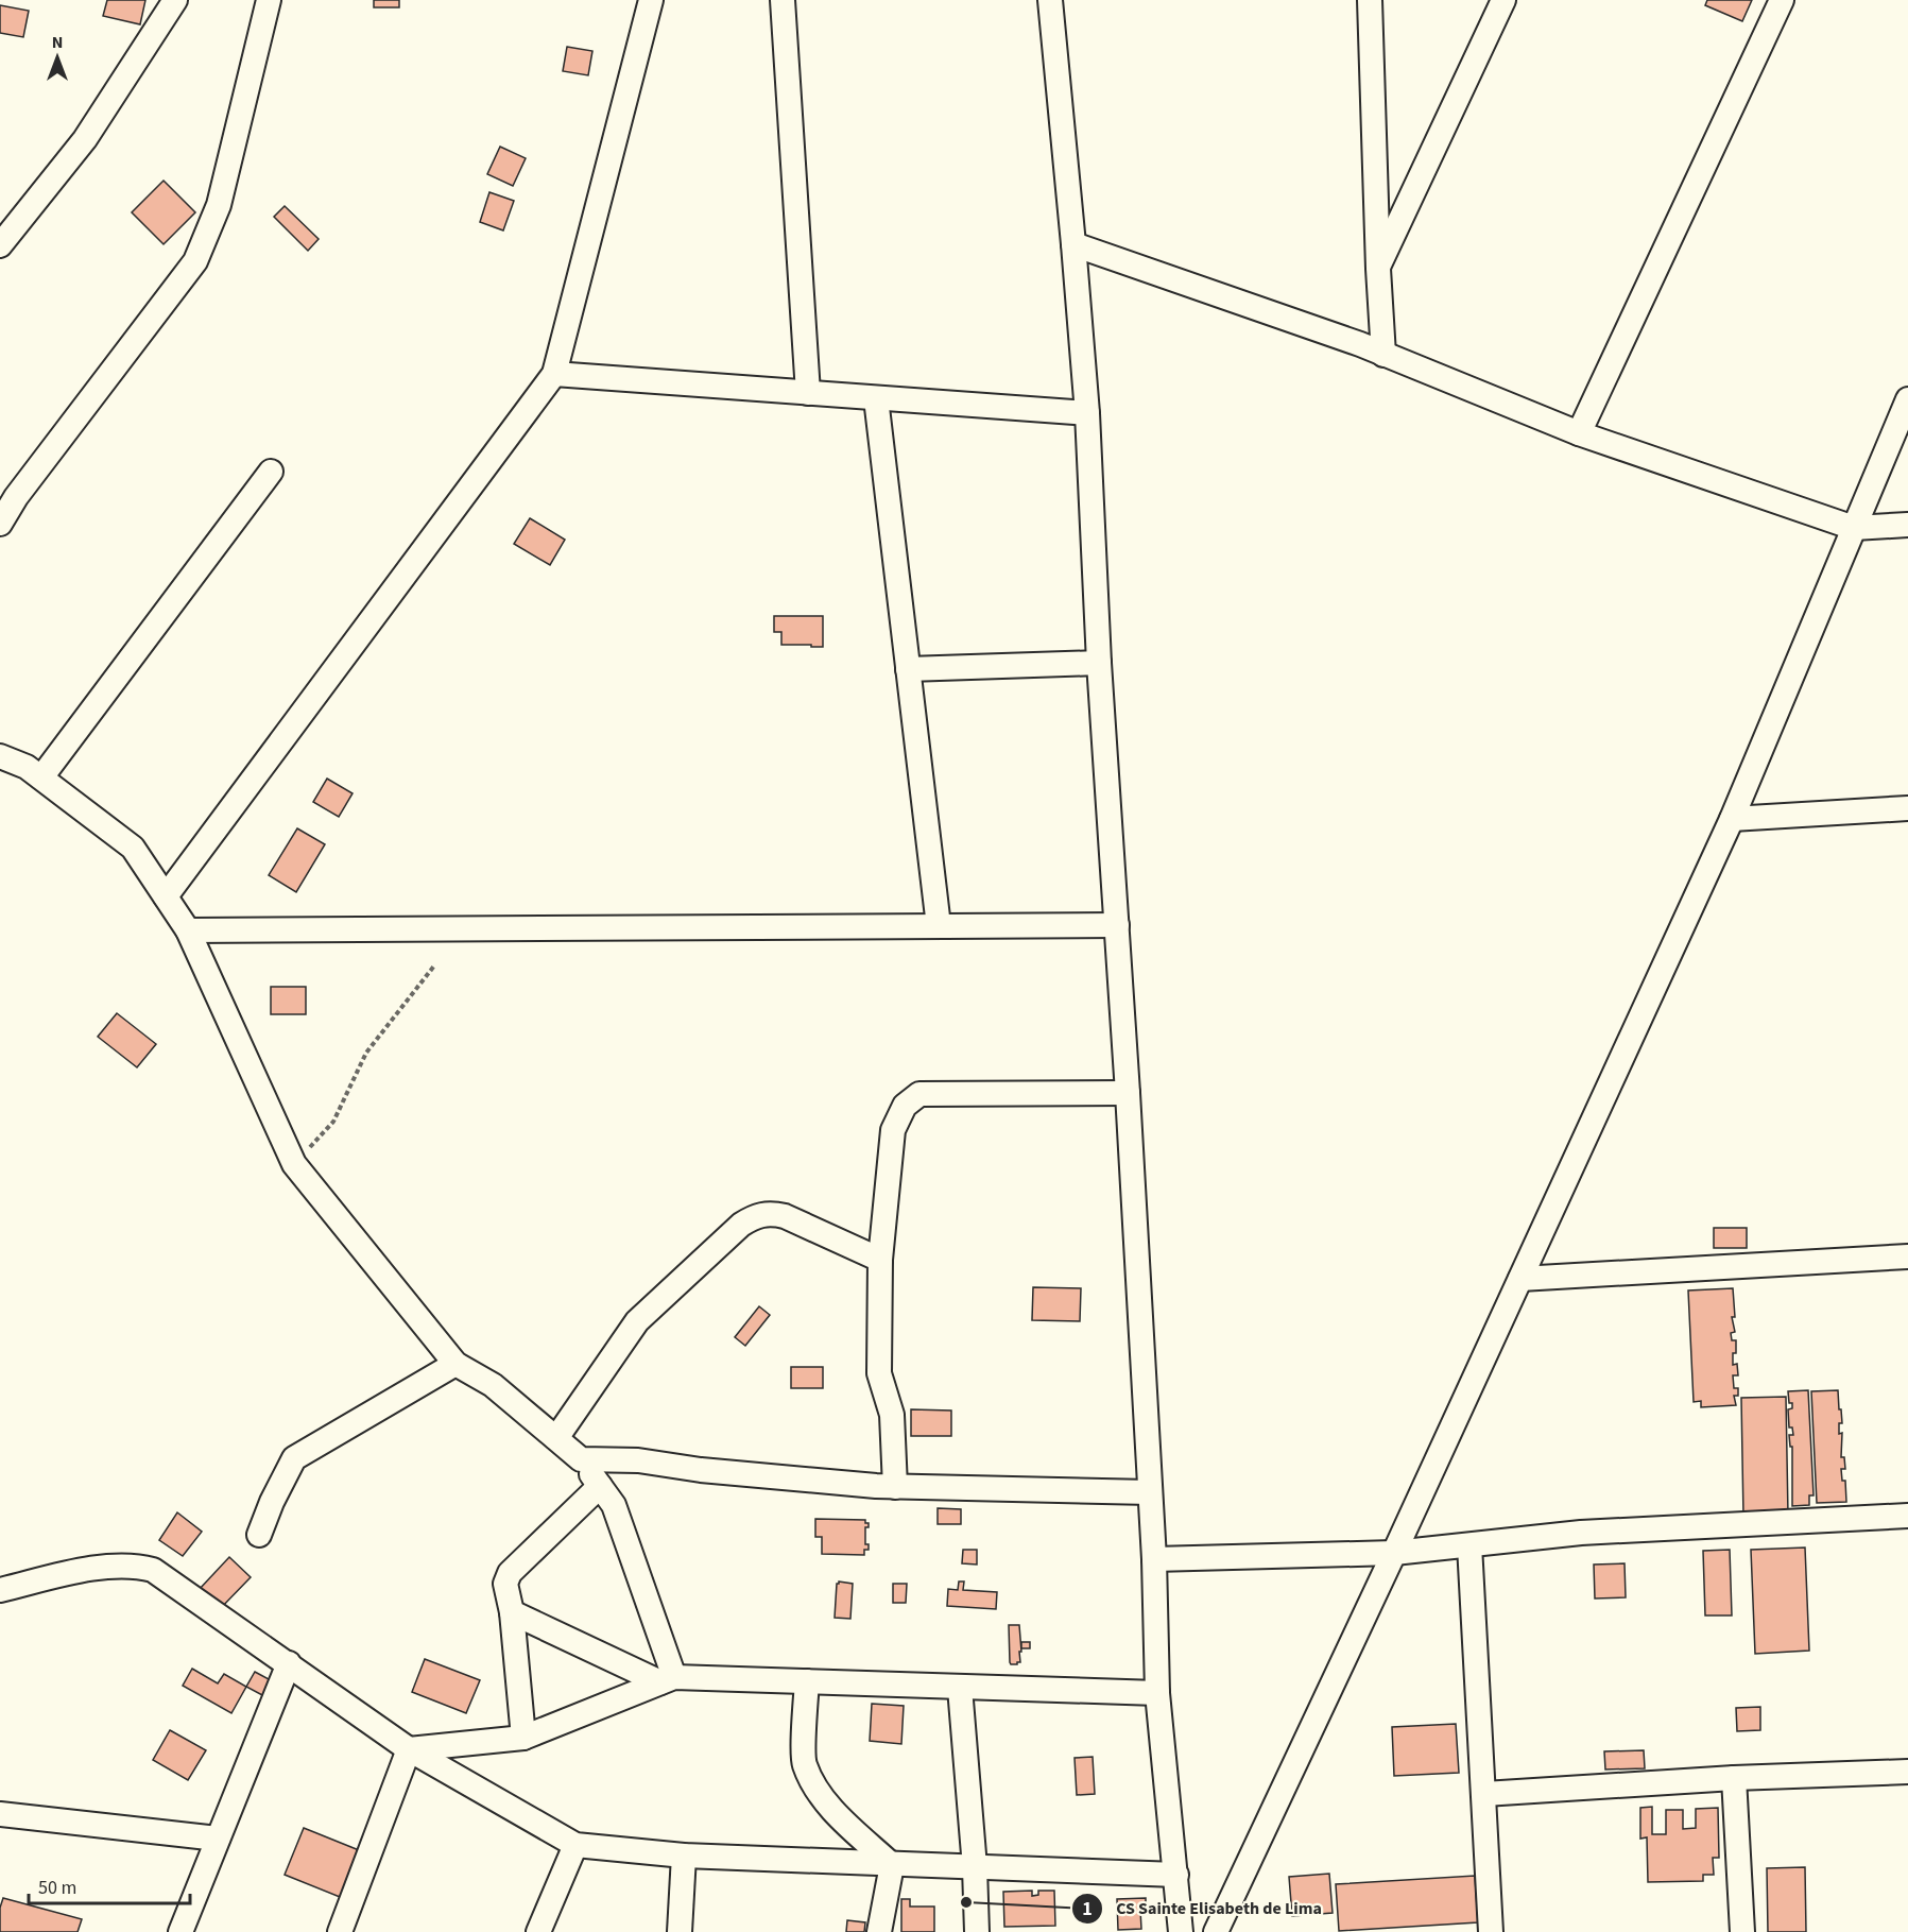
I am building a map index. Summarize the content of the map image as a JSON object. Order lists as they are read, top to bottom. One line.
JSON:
{"places":["CS Sainte Elisabeth de Lima"],"scale_bar":"50 m","north":"top"}
